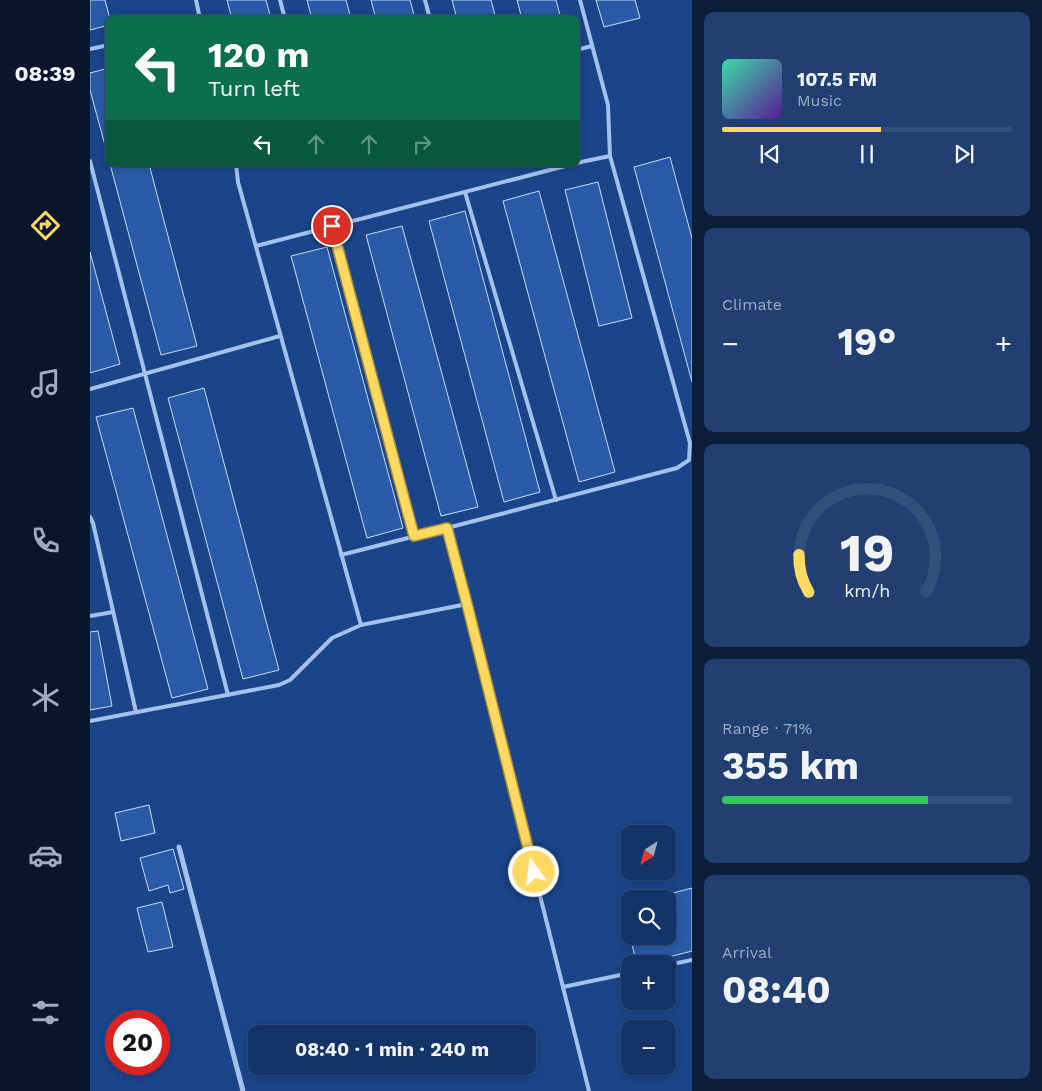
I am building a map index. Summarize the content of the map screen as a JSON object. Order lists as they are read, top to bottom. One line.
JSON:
{"north":"bottom left","page":{"tabs":"08:39","turn":["120 m","Turn left"],"song":["107.5 FM","Music"],"tile":["Climate",["Range · 71%","355 km"],["Arrival","08:40"]],"heat":["−","19°","+"],"map_buttons":["+","−"],"limit":"20","trip":"08:40 · 1 min · 240 m","gauge":["19","km/h"]}}
